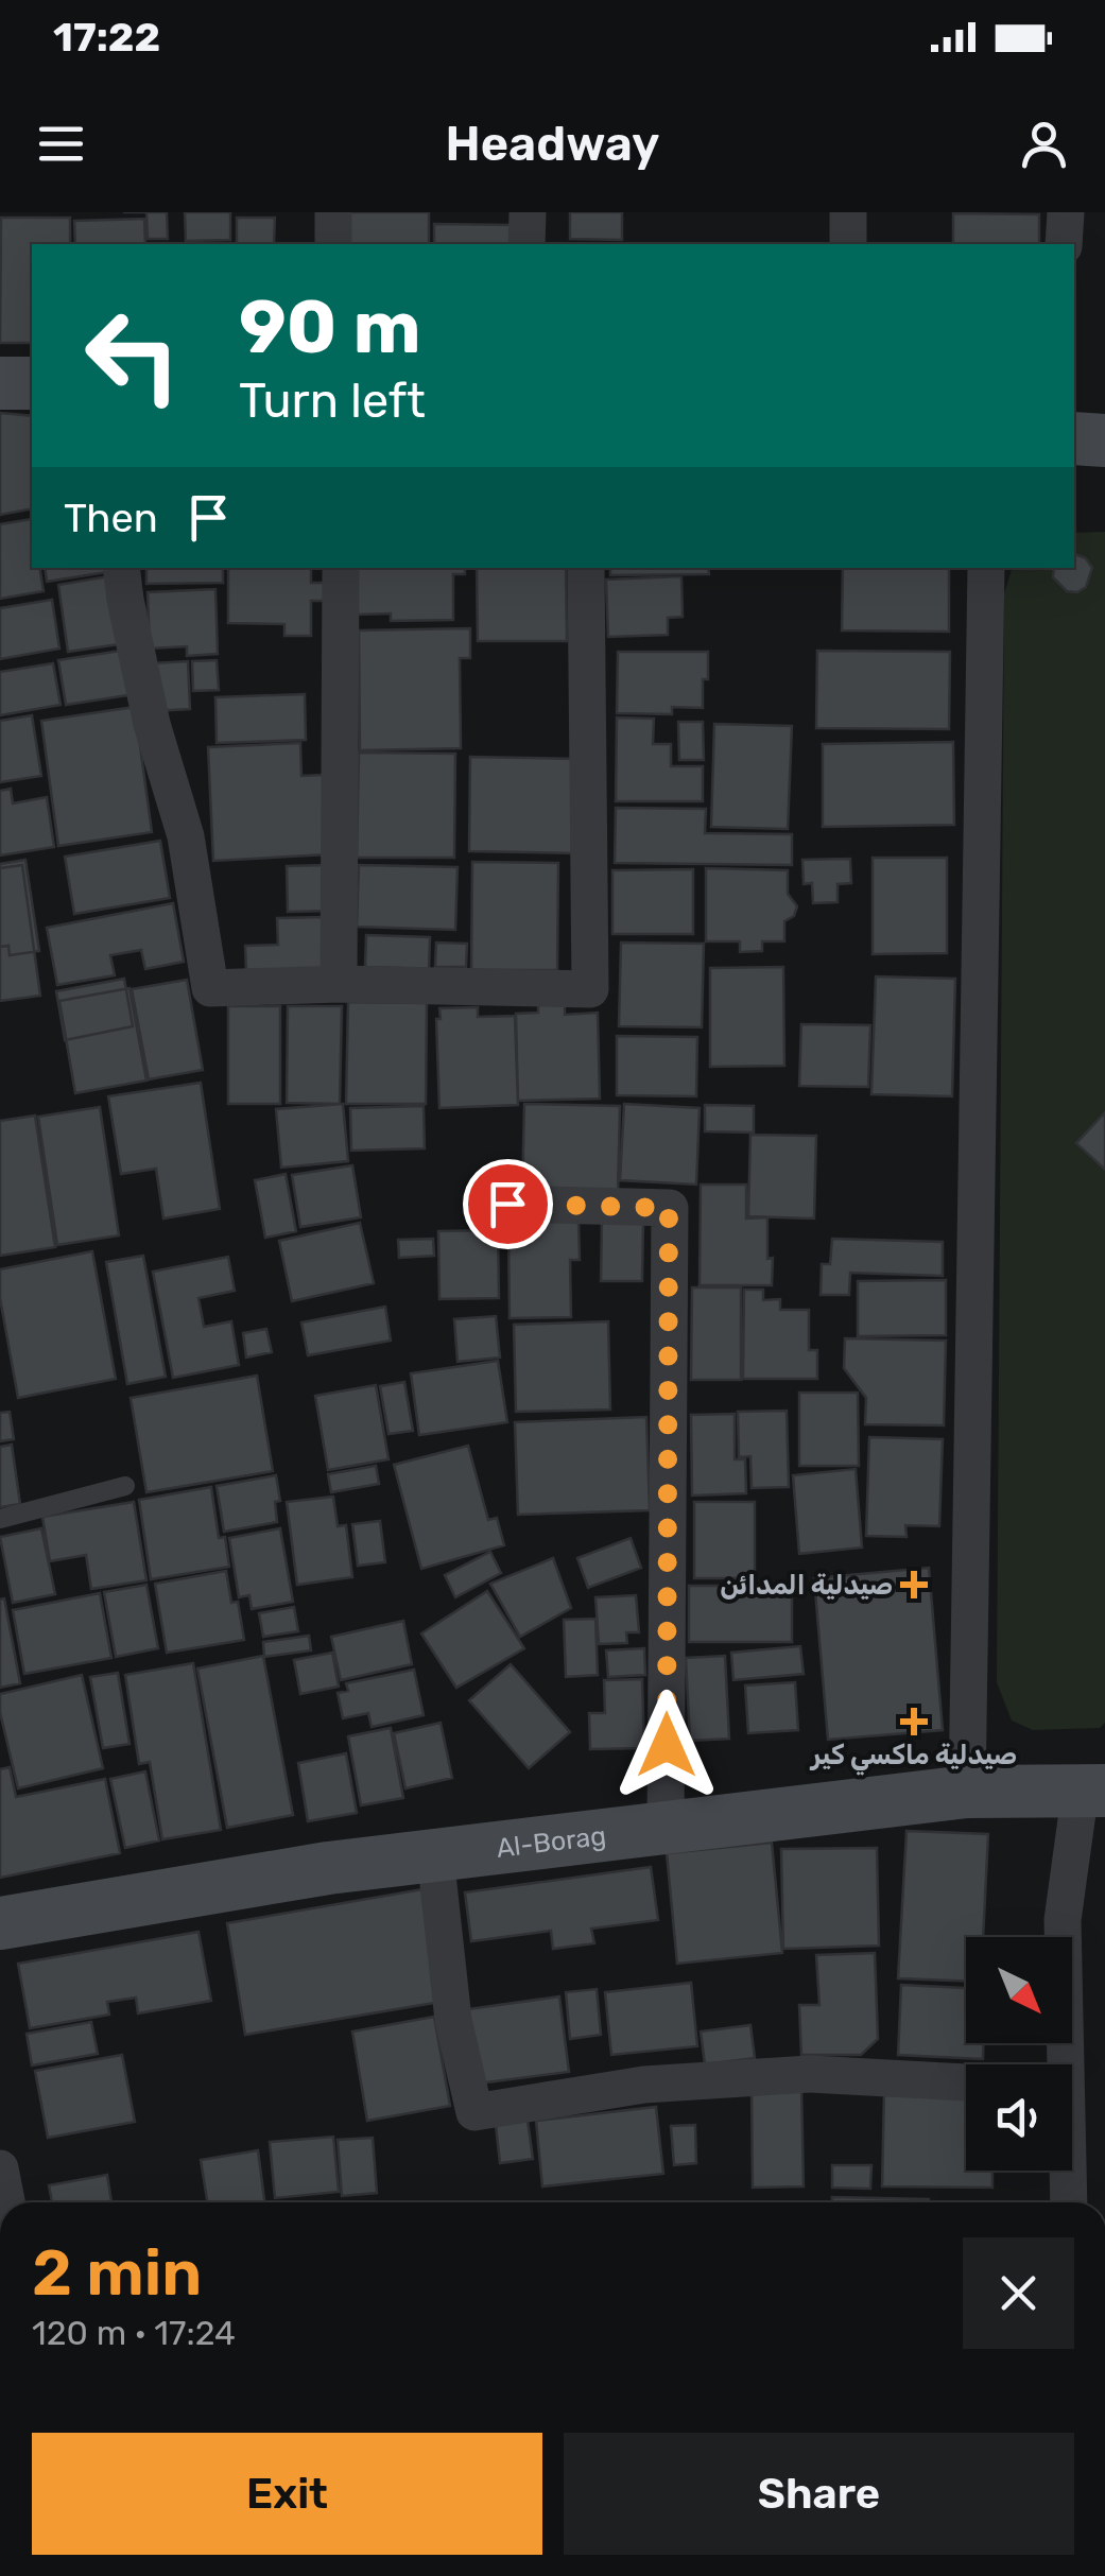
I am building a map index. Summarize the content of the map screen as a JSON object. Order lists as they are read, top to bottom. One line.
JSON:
{"streets":{"street":["Al-Borag"]},"places":{"health":["صيدلية المدائن","صيدلية ماكسي كير"]},"north":"bottom right","page":{"status":"17:22","header":"Headway","turn":["90 m","Turn left"],"then":"Then","heading":["2 min","120 m · 17:24"],"buttons":["Exit","Share"]}}
